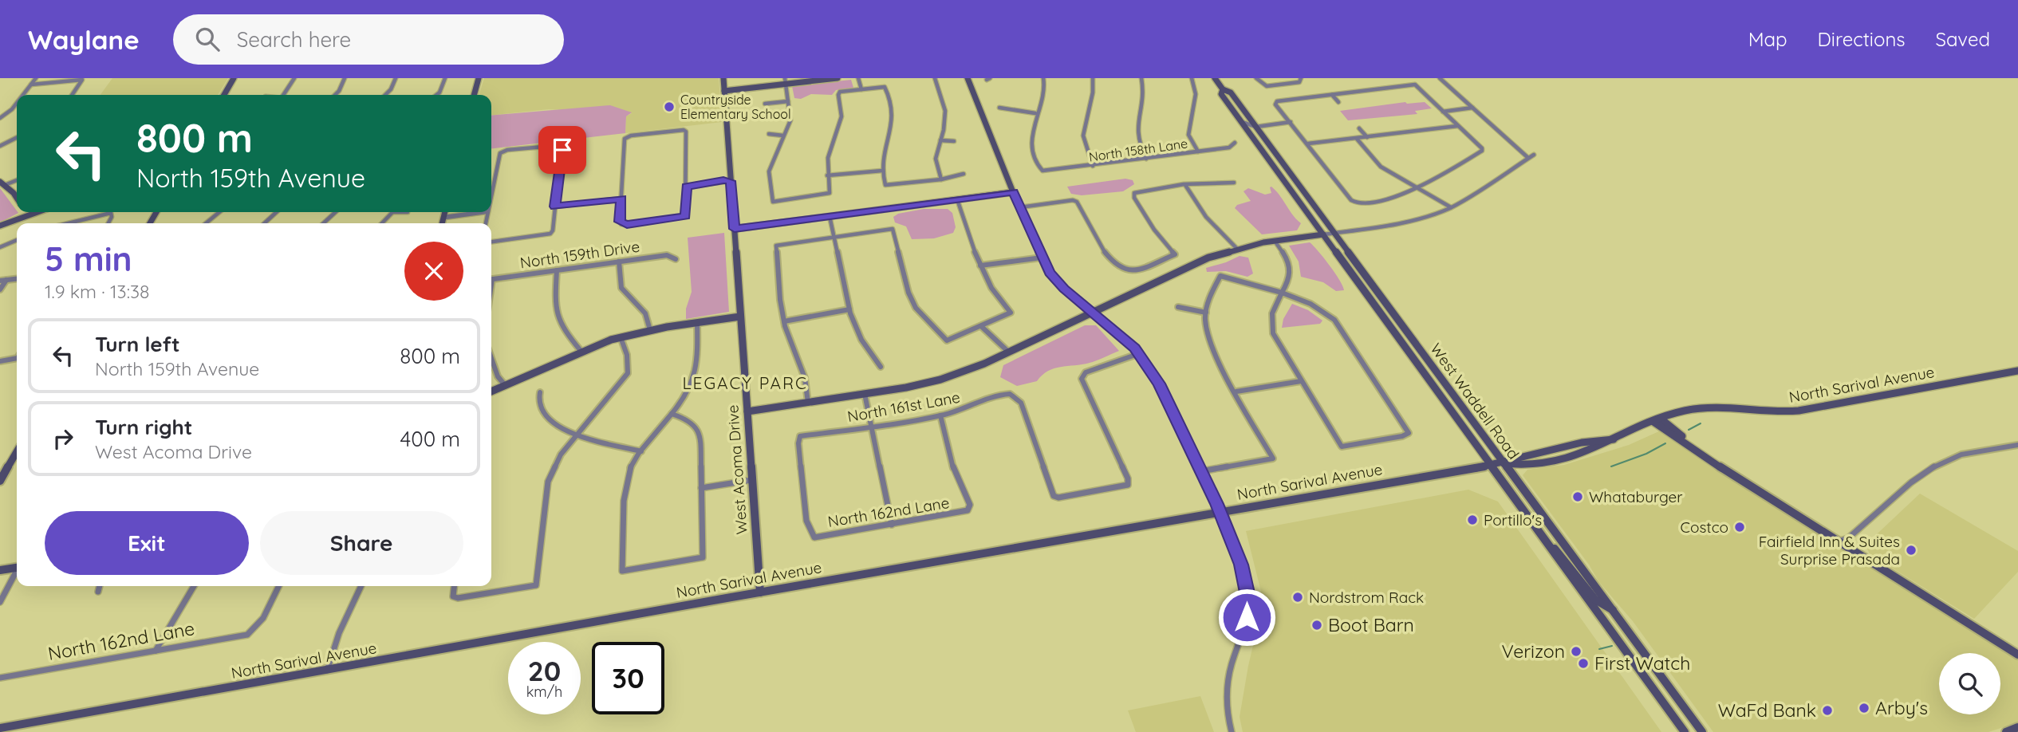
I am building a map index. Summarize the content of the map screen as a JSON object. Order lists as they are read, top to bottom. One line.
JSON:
{"streets":{"main road":["North Sarival Avenue","West Waddell Road","West Acoma Drive"],"street":["North 158th Lane","North 159th Drive","North 161st Lane","North 162nd Lane"]},"crossings":[["North Sarival Avenue","West Waddell Road"],["North Sarival Avenue","West Acoma Drive"],["North 161st Lane","North 162nd Lane"]],"districts":["LEGACY PARC"],"places":["Countryside Elementary School","Whataburger","Portillo's","Costco","Fairfield Inn & Suites Surprise Prasada","Nordstrom Rack","Boot Barn","Verizon","First Watch","Arby's","WaFd Bank"],"page":{"header":"Waylane","search":"Search here","nav":["Map","Directions","Saved"],"turn":["800 m","North 159th Avenue"],"heading":["5 min","1.9 km · 13:38"],"list":[{"name":"Turn left","note":"North 159th Avenue","value":"800 m"},{"name":"Turn right","note":"West Acoma Drive","value":"400 m"}],"buttons":["Exit","Share"],"speed":"20 km/h","limit":"30"}}
